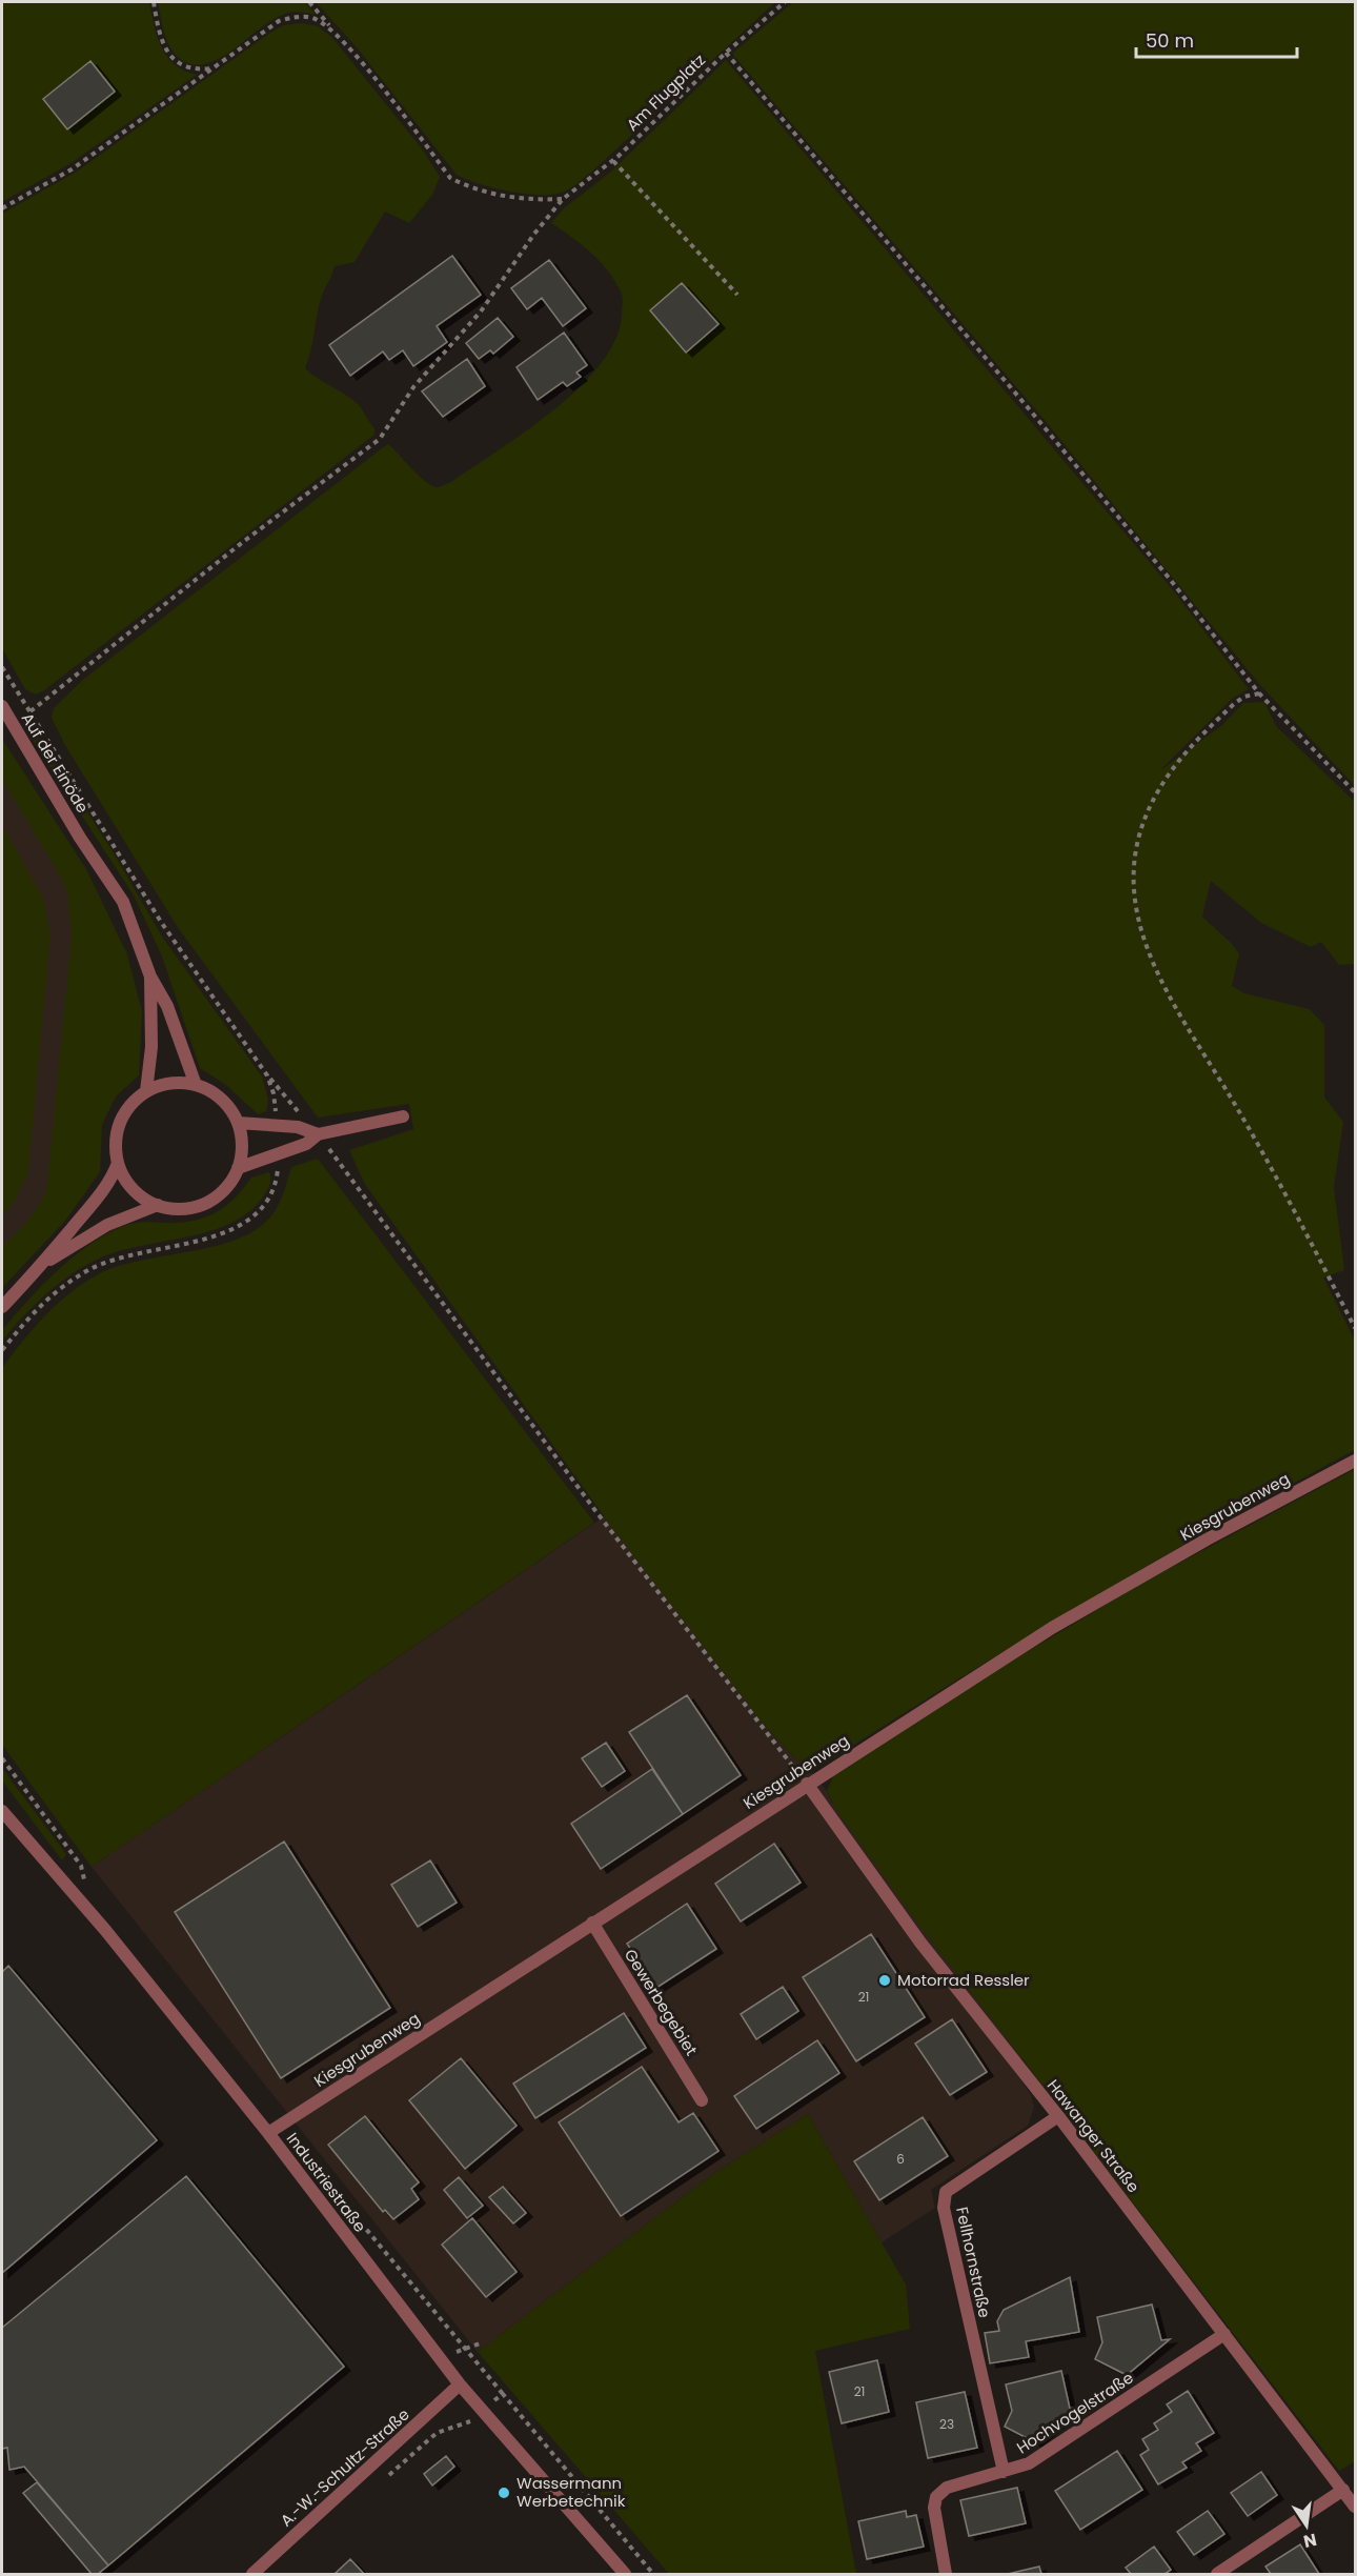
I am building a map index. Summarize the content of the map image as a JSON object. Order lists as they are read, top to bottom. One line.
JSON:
{"streets":{"street":["Auf der Einöde","Kiesgrubenweg","Gewerbegebiet","Hawanger Straße","Industriestraße","Fellhornstraße","Hochvogelstraße","A.-W.-Schultz-Straße"],"path":["Am Flugplatz"]},"crossings":[["Kiesgrubenweg","Gewerbegebiet"],["Kiesgrubenweg","Hawanger Straße"],["Kiesgrubenweg","Industriestraße"],["Hawanger Straße","Fellhornstraße"],["Hawanger Straße","Hochvogelstraße"],["Industriestraße","A.-W.-Schultz-Straße"],["Fellhornstraße","Hochvogelstraße"]],"places":["Motorrad Ressler","Wassermann Werbetechnik"],"house_numbers":["21","6","21","23"],"scale_bar":"50 m","north":"bottom"}
